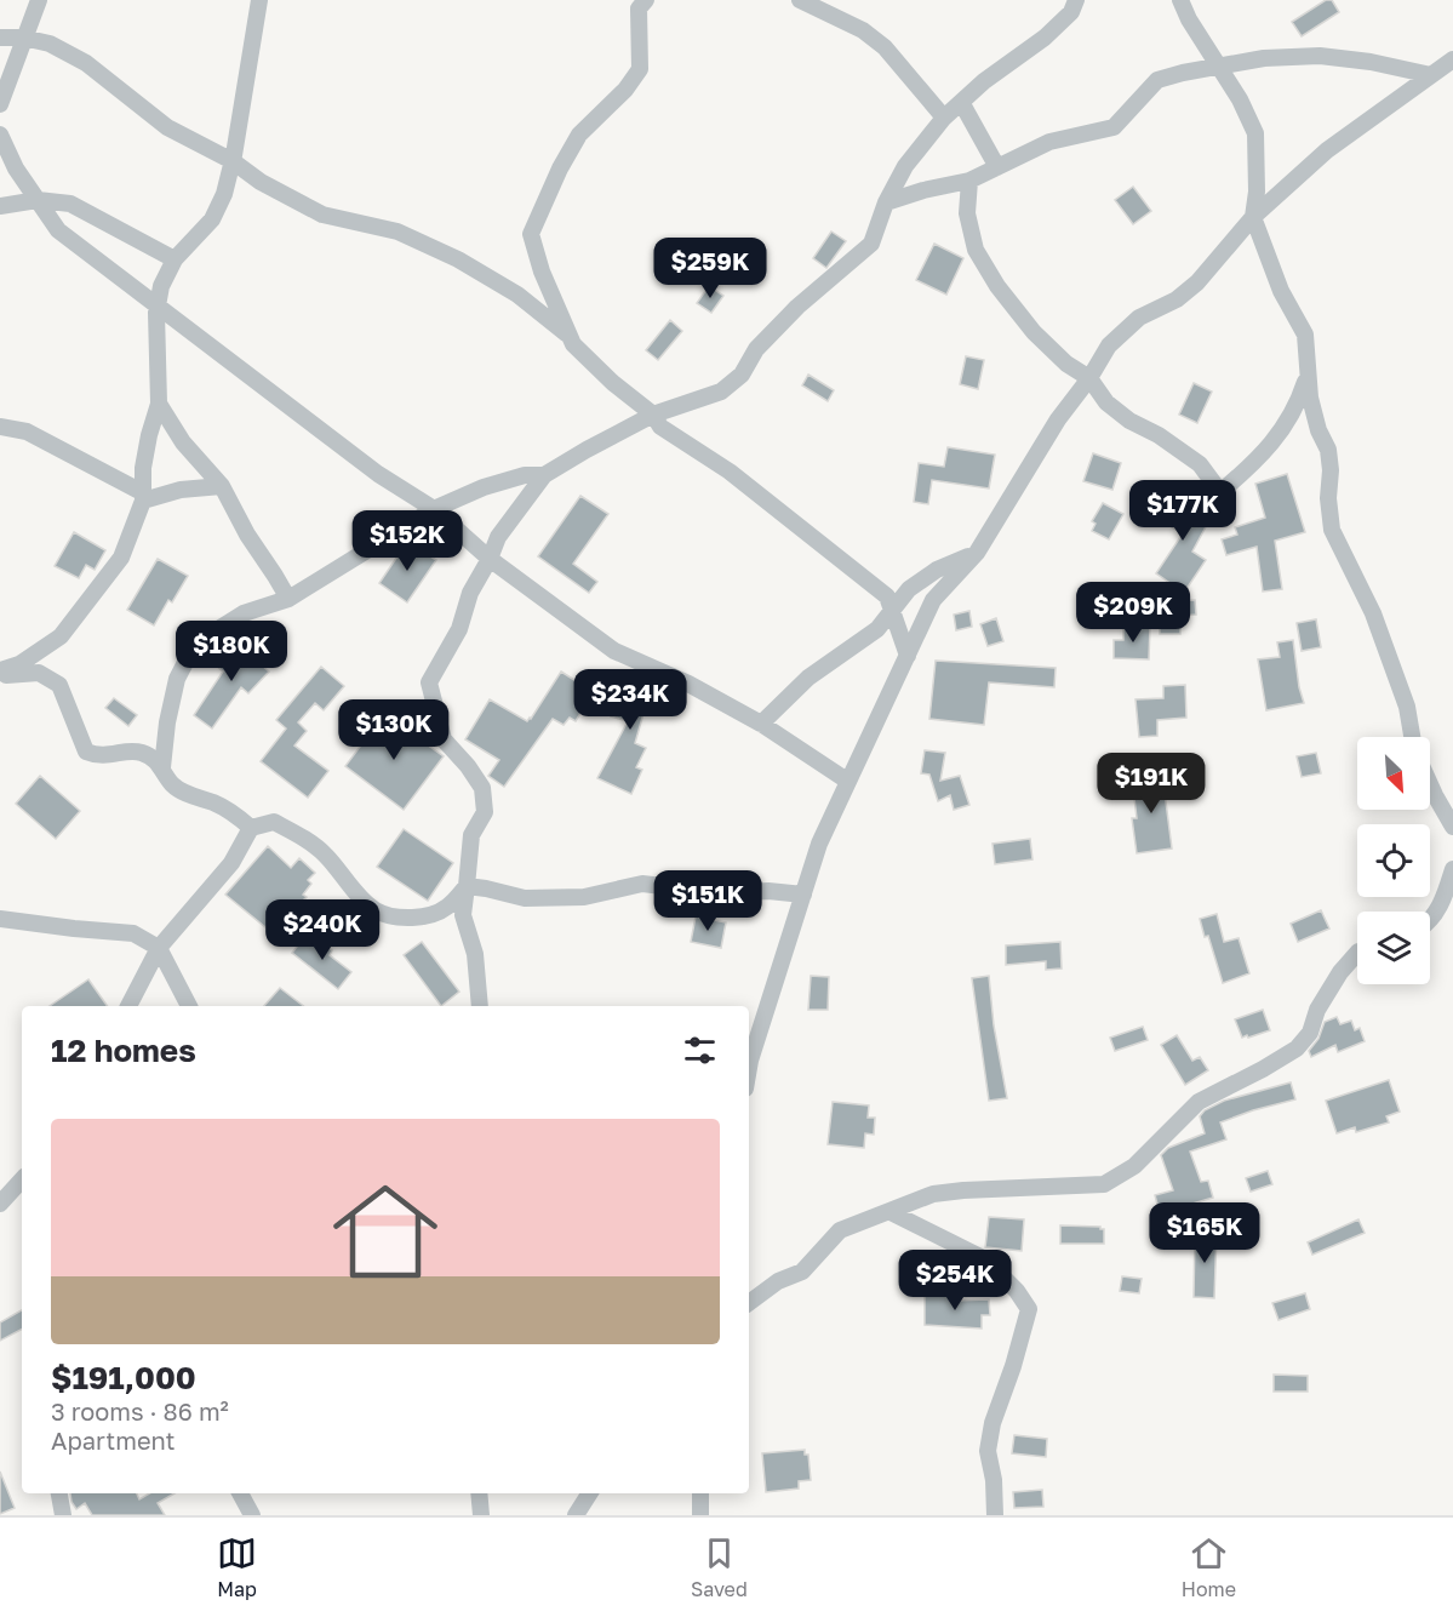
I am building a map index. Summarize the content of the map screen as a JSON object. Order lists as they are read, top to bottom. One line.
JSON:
{"north":"bottom right","page":{"price":["$259K","$177K","$152K","$209K","$180K","$234K","$130K","$191K","$151K","$240K","$165K","$254K"],"heading":"12 homes","list":[{"name":"$191,000","note":"3 rooms · 86 m² · Apartment"}],"tabs":["Map","Saved","Home"]}}
